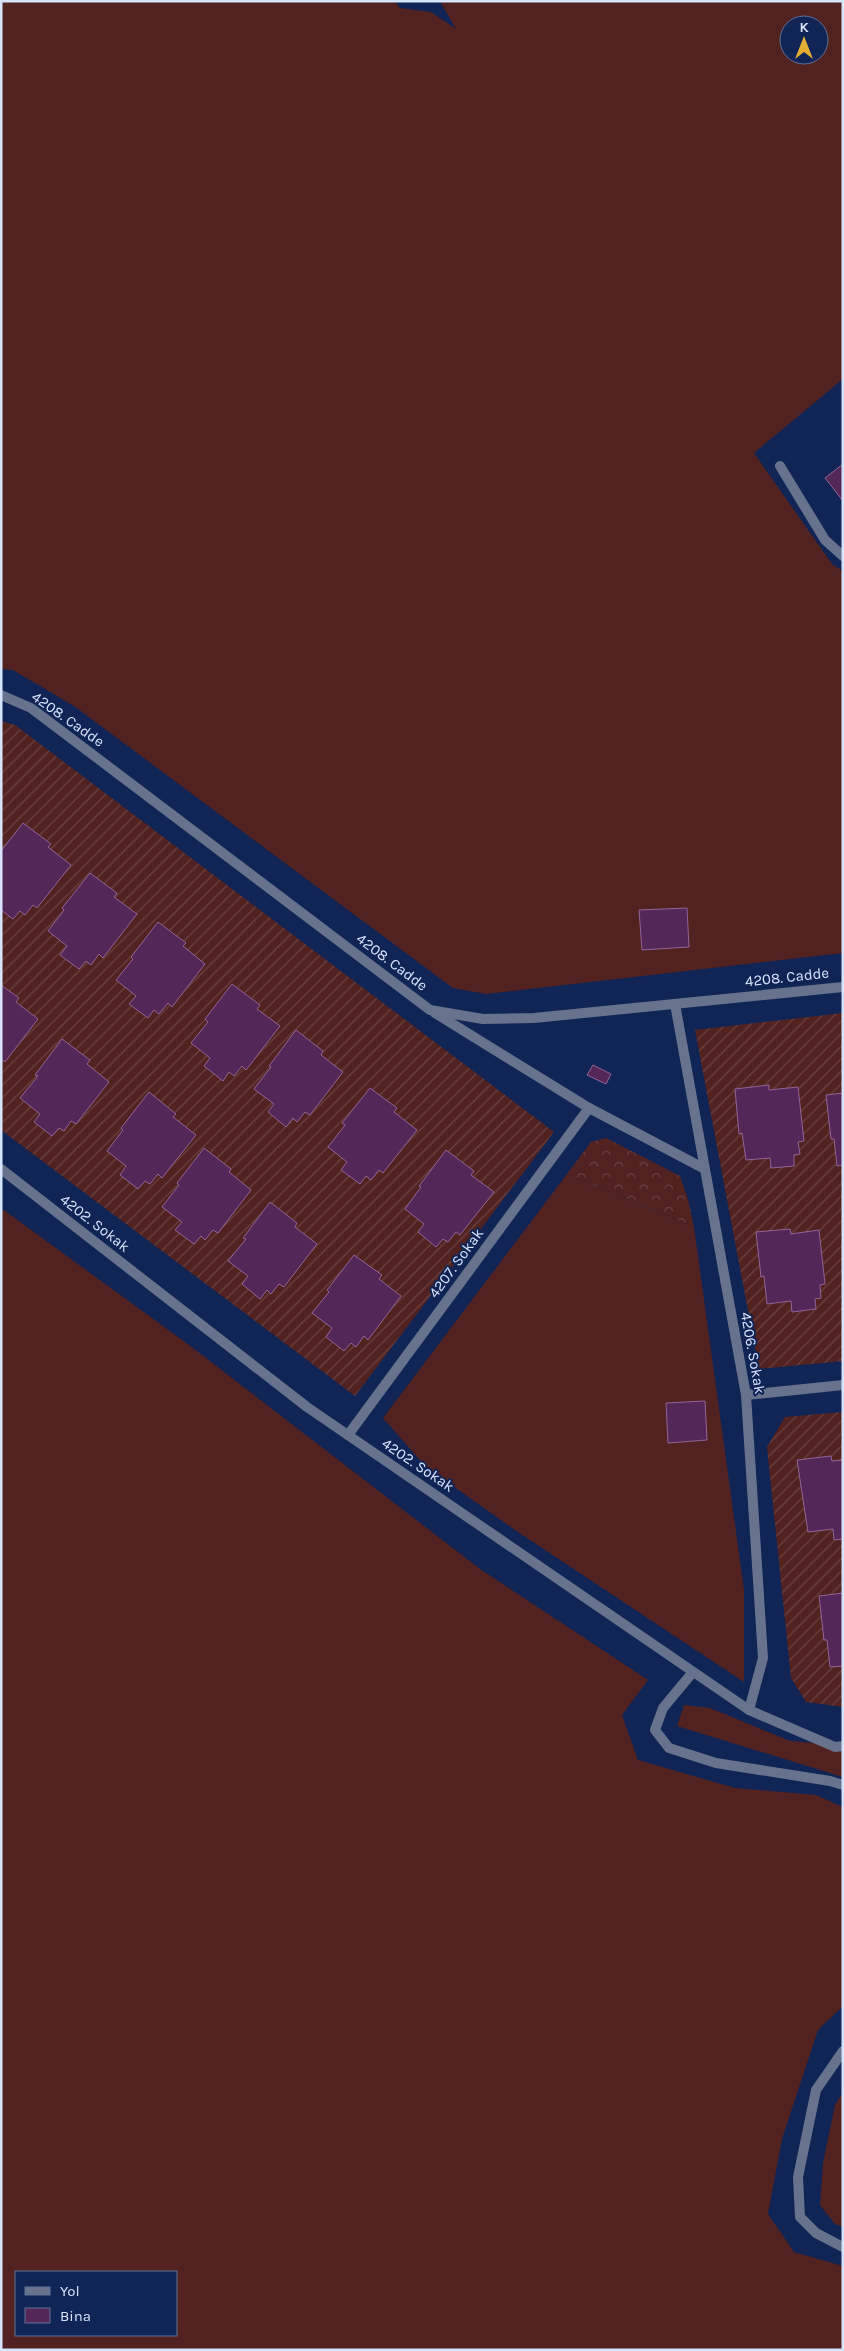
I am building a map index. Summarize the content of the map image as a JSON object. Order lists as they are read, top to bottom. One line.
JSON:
{"streets":{"street":["4208. Cadde","4202. Sokak","4207. Sokak","4206. Sokak"]},"crossings":[["4208. Cadde","4206. Sokak"],["4202. Sokak","4207. Sokak"],["4202. Sokak","4206. Sokak"]],"legend":["Yol","Bina"],"north":"top"}
